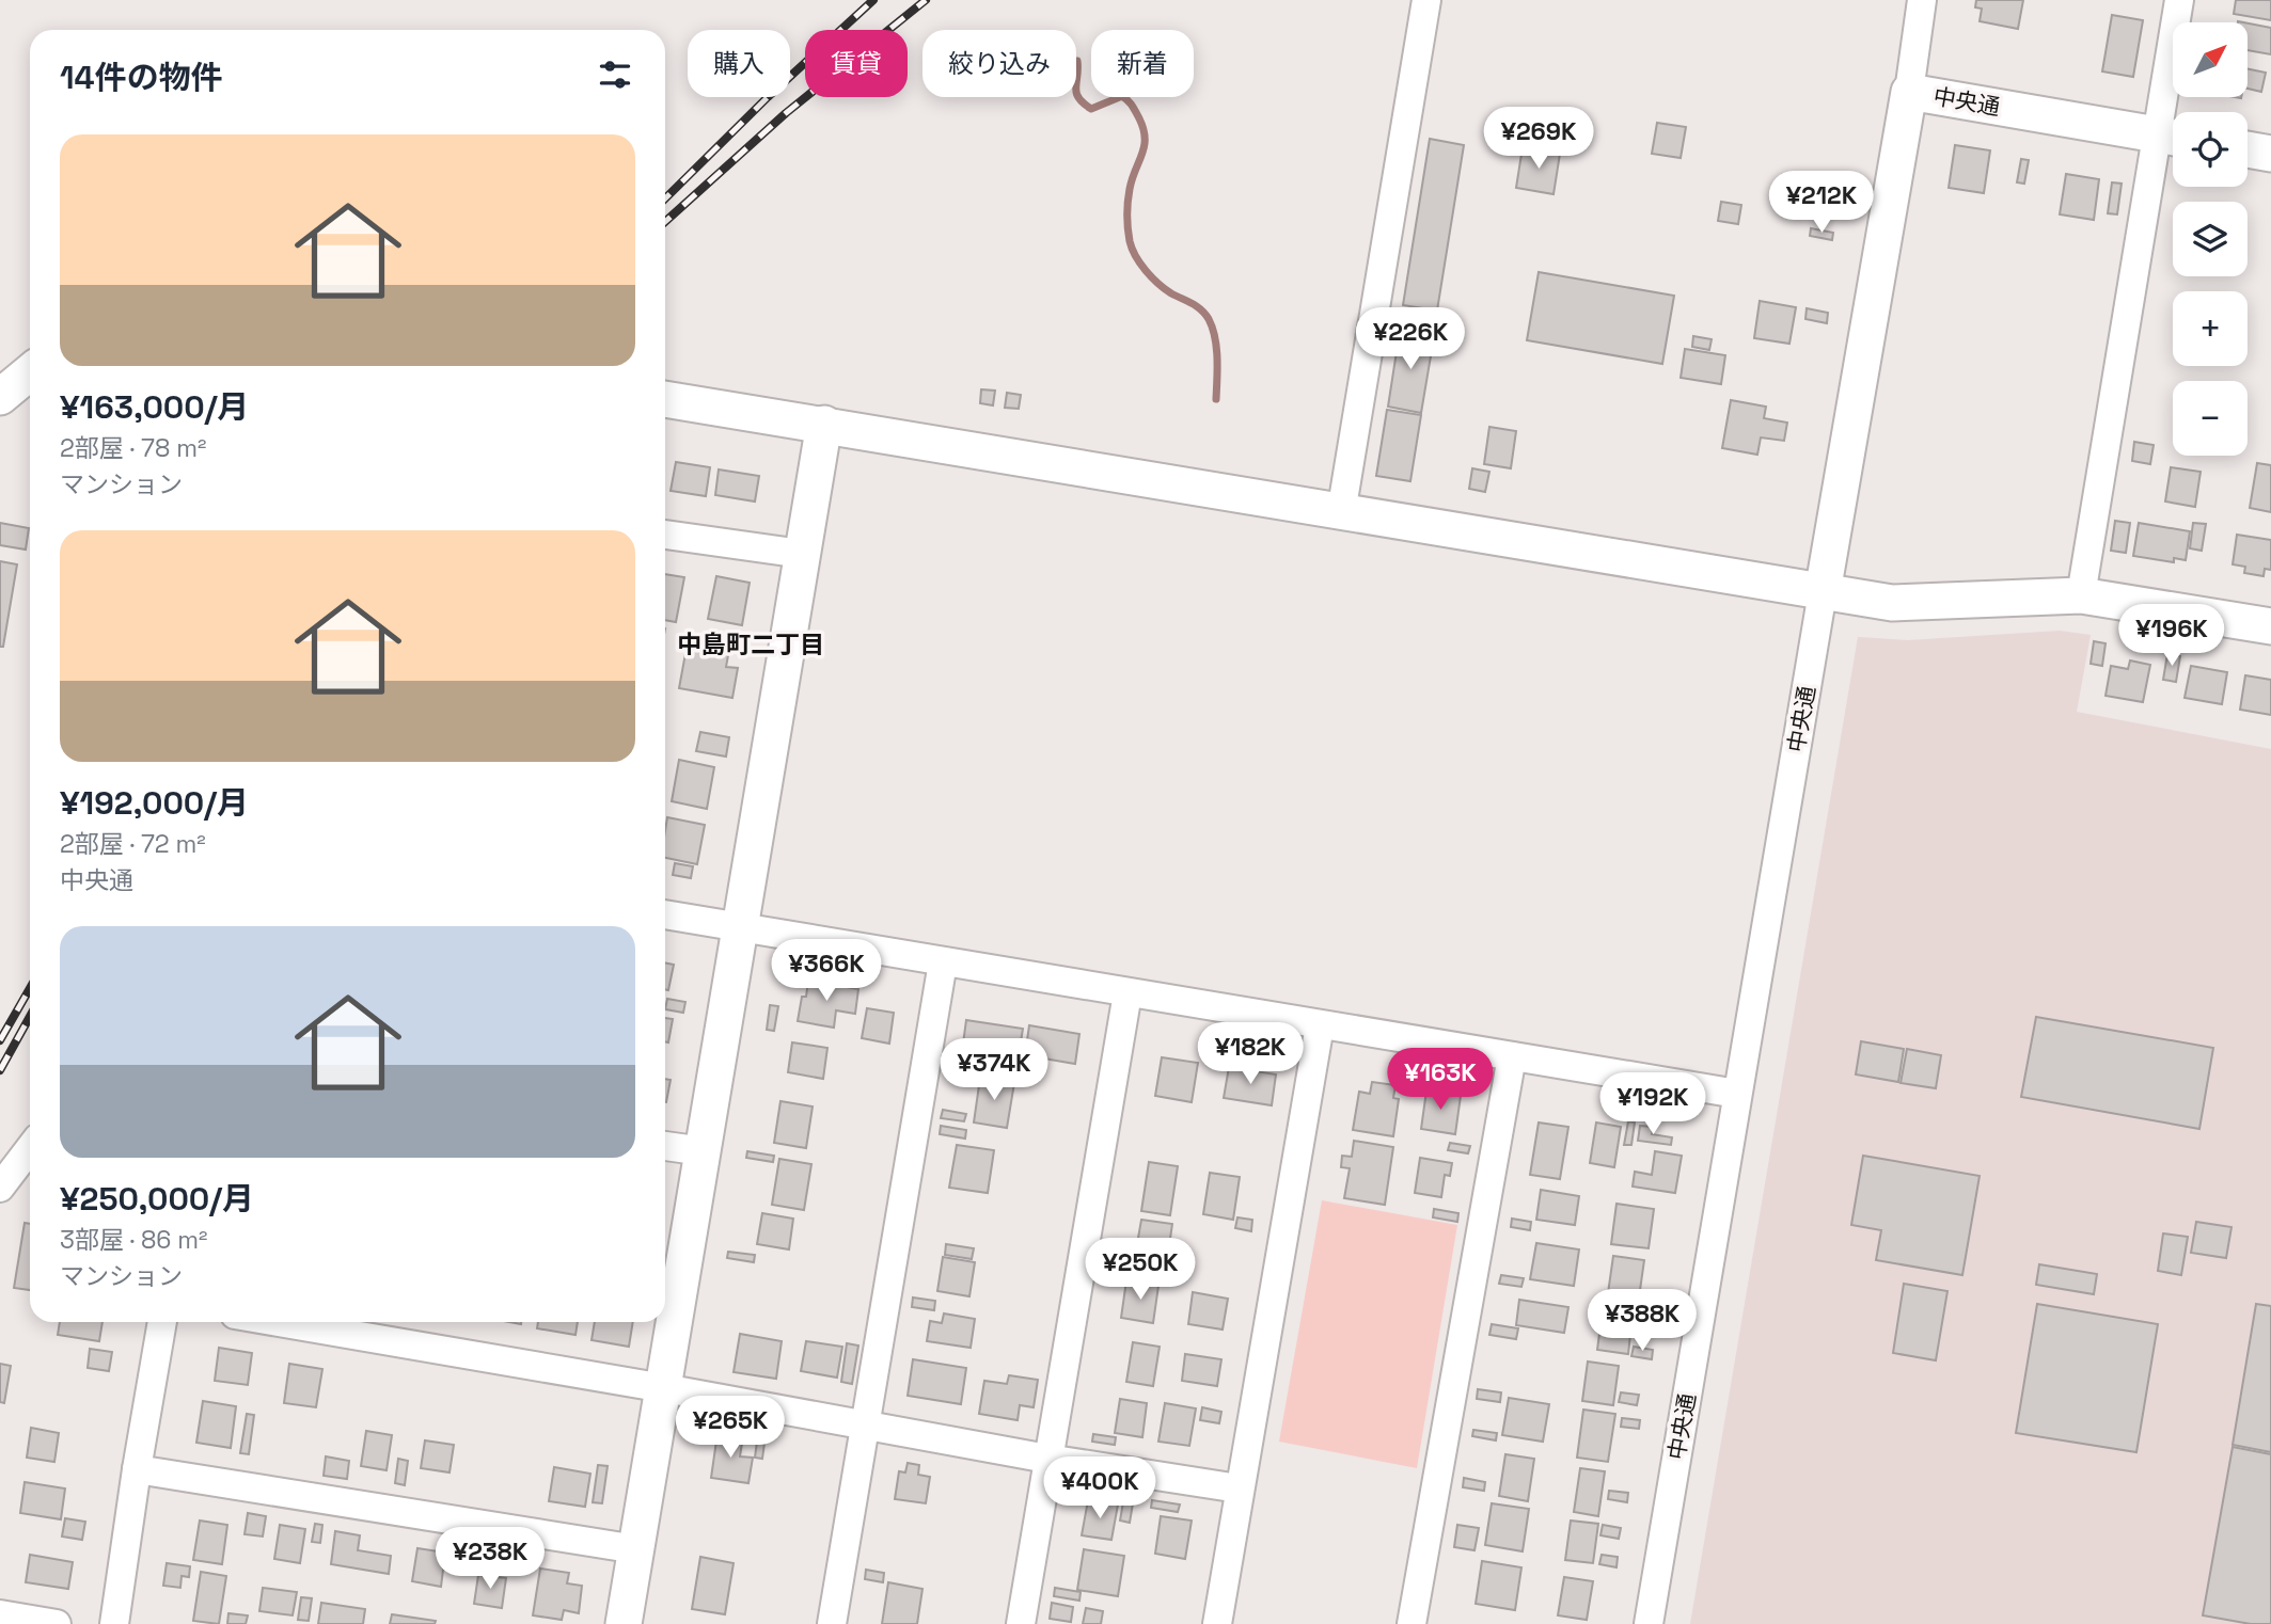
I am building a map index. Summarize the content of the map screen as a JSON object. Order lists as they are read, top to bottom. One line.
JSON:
{"streets":{"street":["中央通"]},"districts":["中島町二丁目"],"north":"top right","page":{"map_buttons":["+","−"],"chip":["購入","賃貸","絞り込み","新着"],"heading":"14件の物件","price":["¥269K","¥212K","¥226K","¥196K","¥366K","¥182K","¥374K","¥163K","¥192K","¥250K","¥388K","¥265K","¥400K","¥238K"],"list":[{"name":"¥163,000/月","note":"2部屋 · 78 m² · マンション"},{"name":"¥192,000/月","note":"2部屋 · 72 m² · 中央通"},{"name":"¥250,000/月","note":"3部屋 · 86 m² · マンション"}]}}
